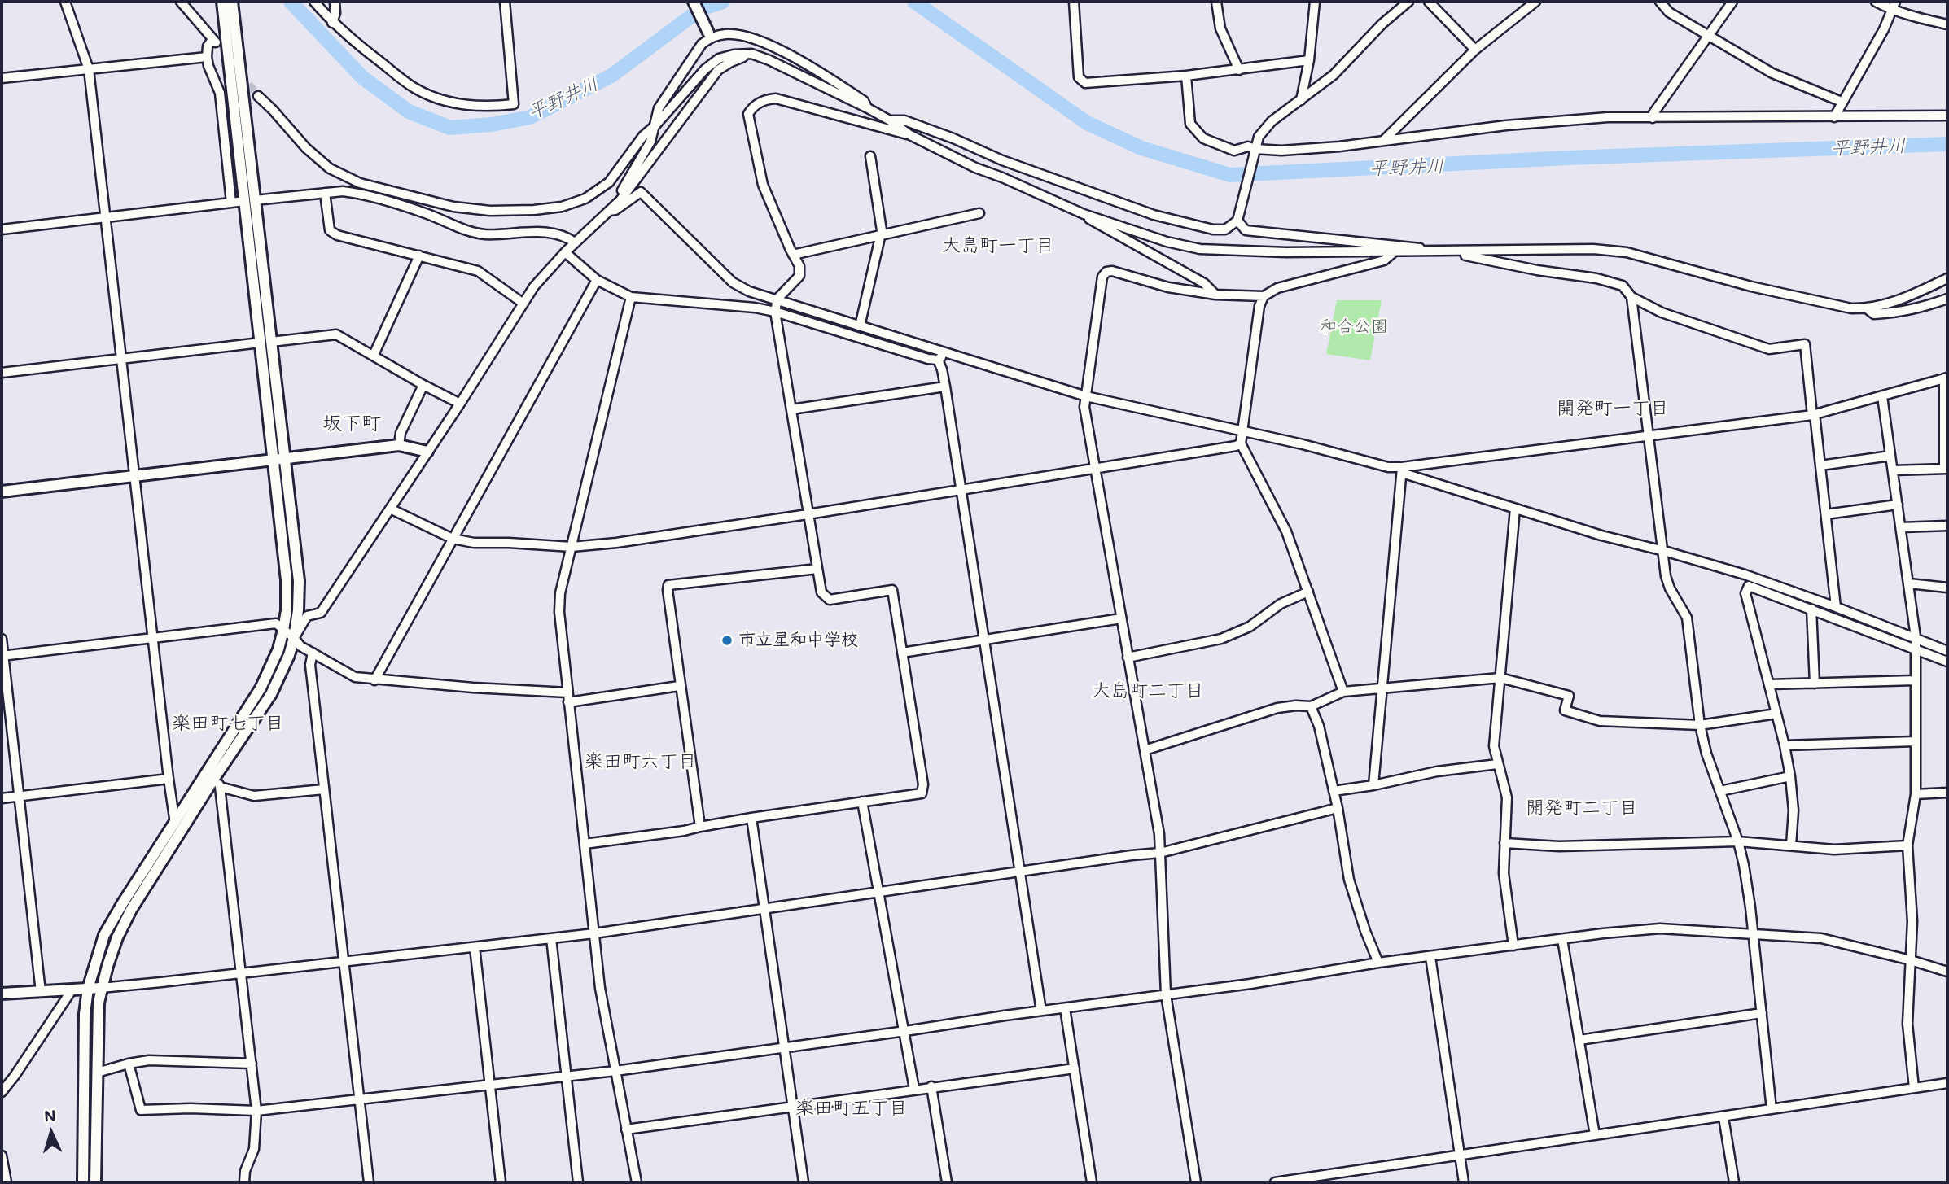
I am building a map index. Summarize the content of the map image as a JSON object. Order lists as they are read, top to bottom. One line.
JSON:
{"districts":["大島町一丁目","開発町一丁目","坂下町","大島町二丁目","楽田町七丁目","楽田町六丁目","開発町二丁目","楽田町五丁目"],"water":["平野井川"],"parks":["和合公園"],"places":["市立星和中学校"],"north":"top"}
